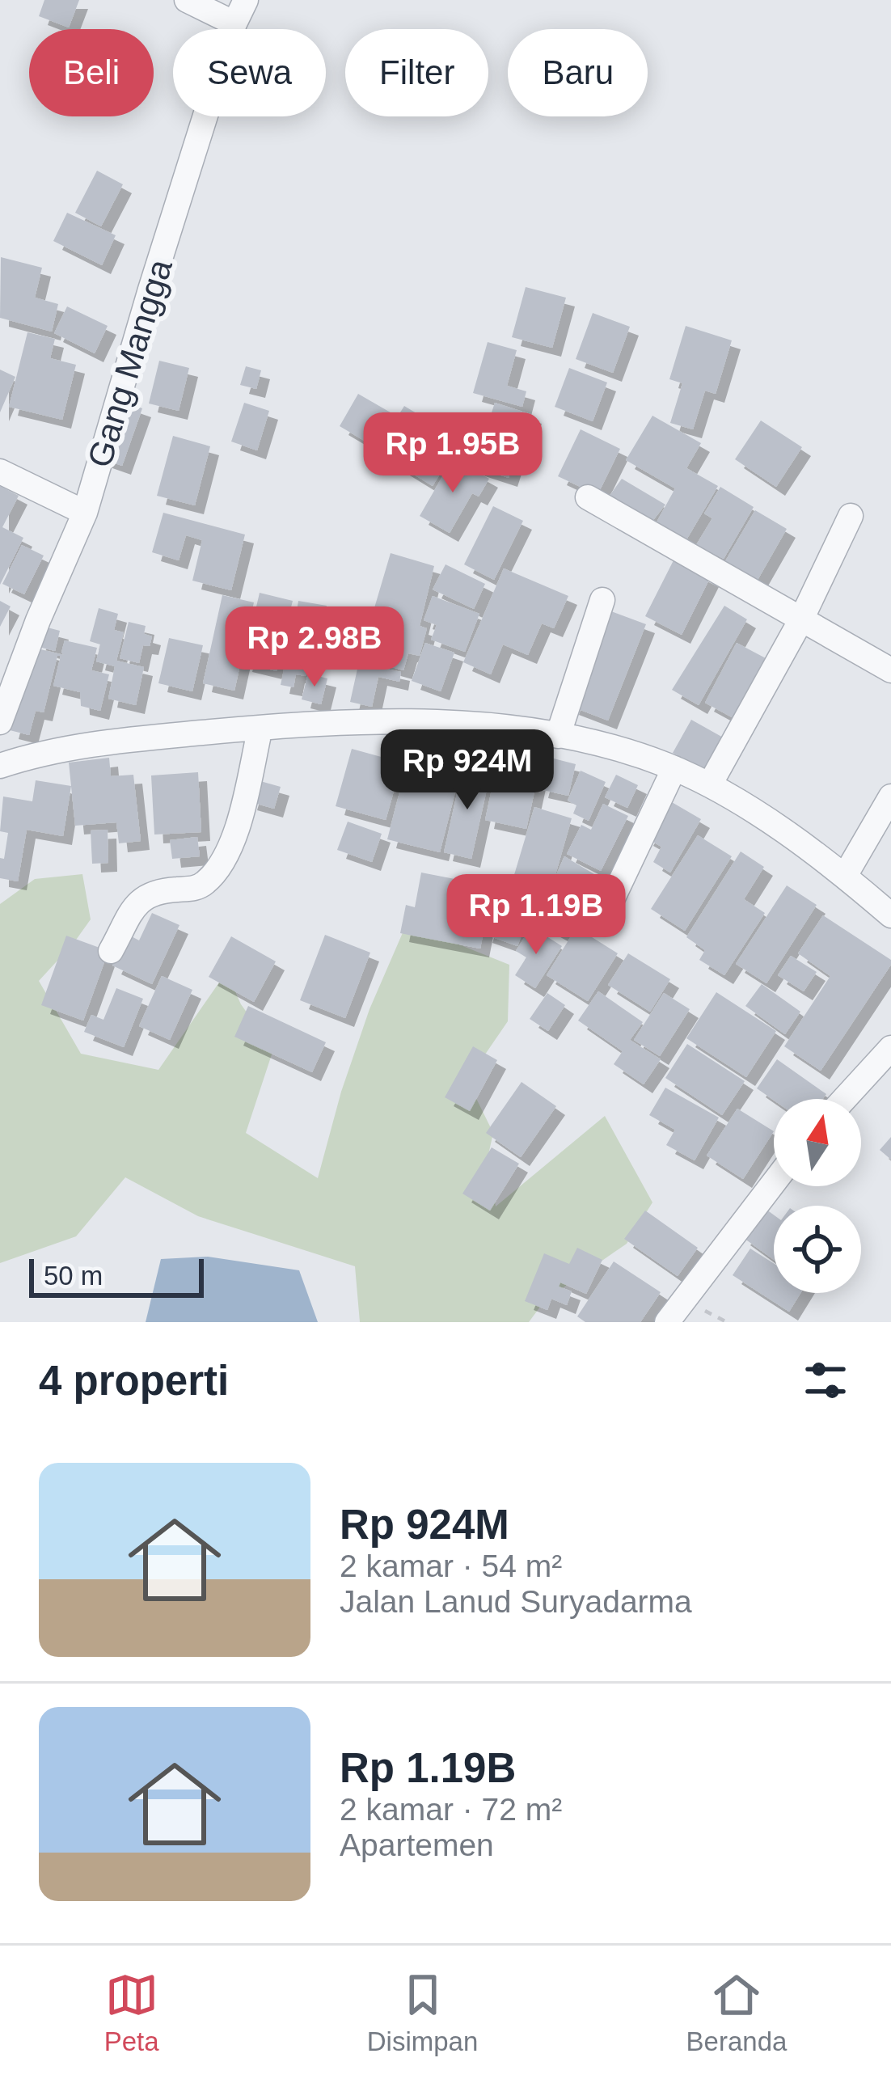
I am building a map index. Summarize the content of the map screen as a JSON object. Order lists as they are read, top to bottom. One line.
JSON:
{"streets":{"street":["Gang Mangga"]},"scale_bar":"50 m","north":"top","page":{"chip":["Beli","Sewa","Filter","Baru"],"price":["Rp 1.95B","Rp 2.98B","Rp 924M","Rp 1.19B"],"scale":"50 m","heading":"4 properti","list":[{"name":"Rp 924M","note":"2 kamar · 54 m² · Jalan Lanud Suryadarma"},{"name":"Rp 1.19B","note":"2 kamar · 72 m² · Apartemen"}],"tabs":["Peta","Disimpan","Beranda"]}}
